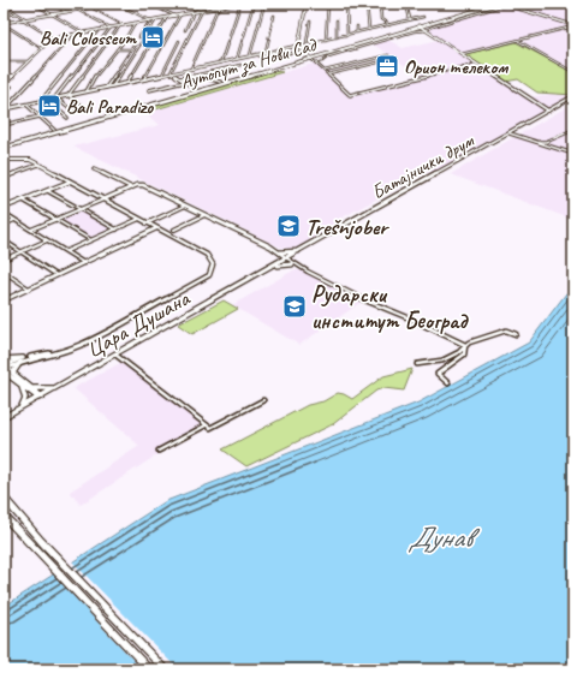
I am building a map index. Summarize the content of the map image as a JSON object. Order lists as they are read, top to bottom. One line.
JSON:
{"streets":{"main road":["Аутопут за Нови Сад","Батајнички друм","Цара Душана"]},"crossings":[["Батајнички друм","Цара Душана"]],"water":["Дунав"],"places":{"hotel":["Bali Colosseum","Bali Paradizo"],"office":["Орион телеком"],"school or university":["Trešnjober","Рударски институт Београд"]}}
